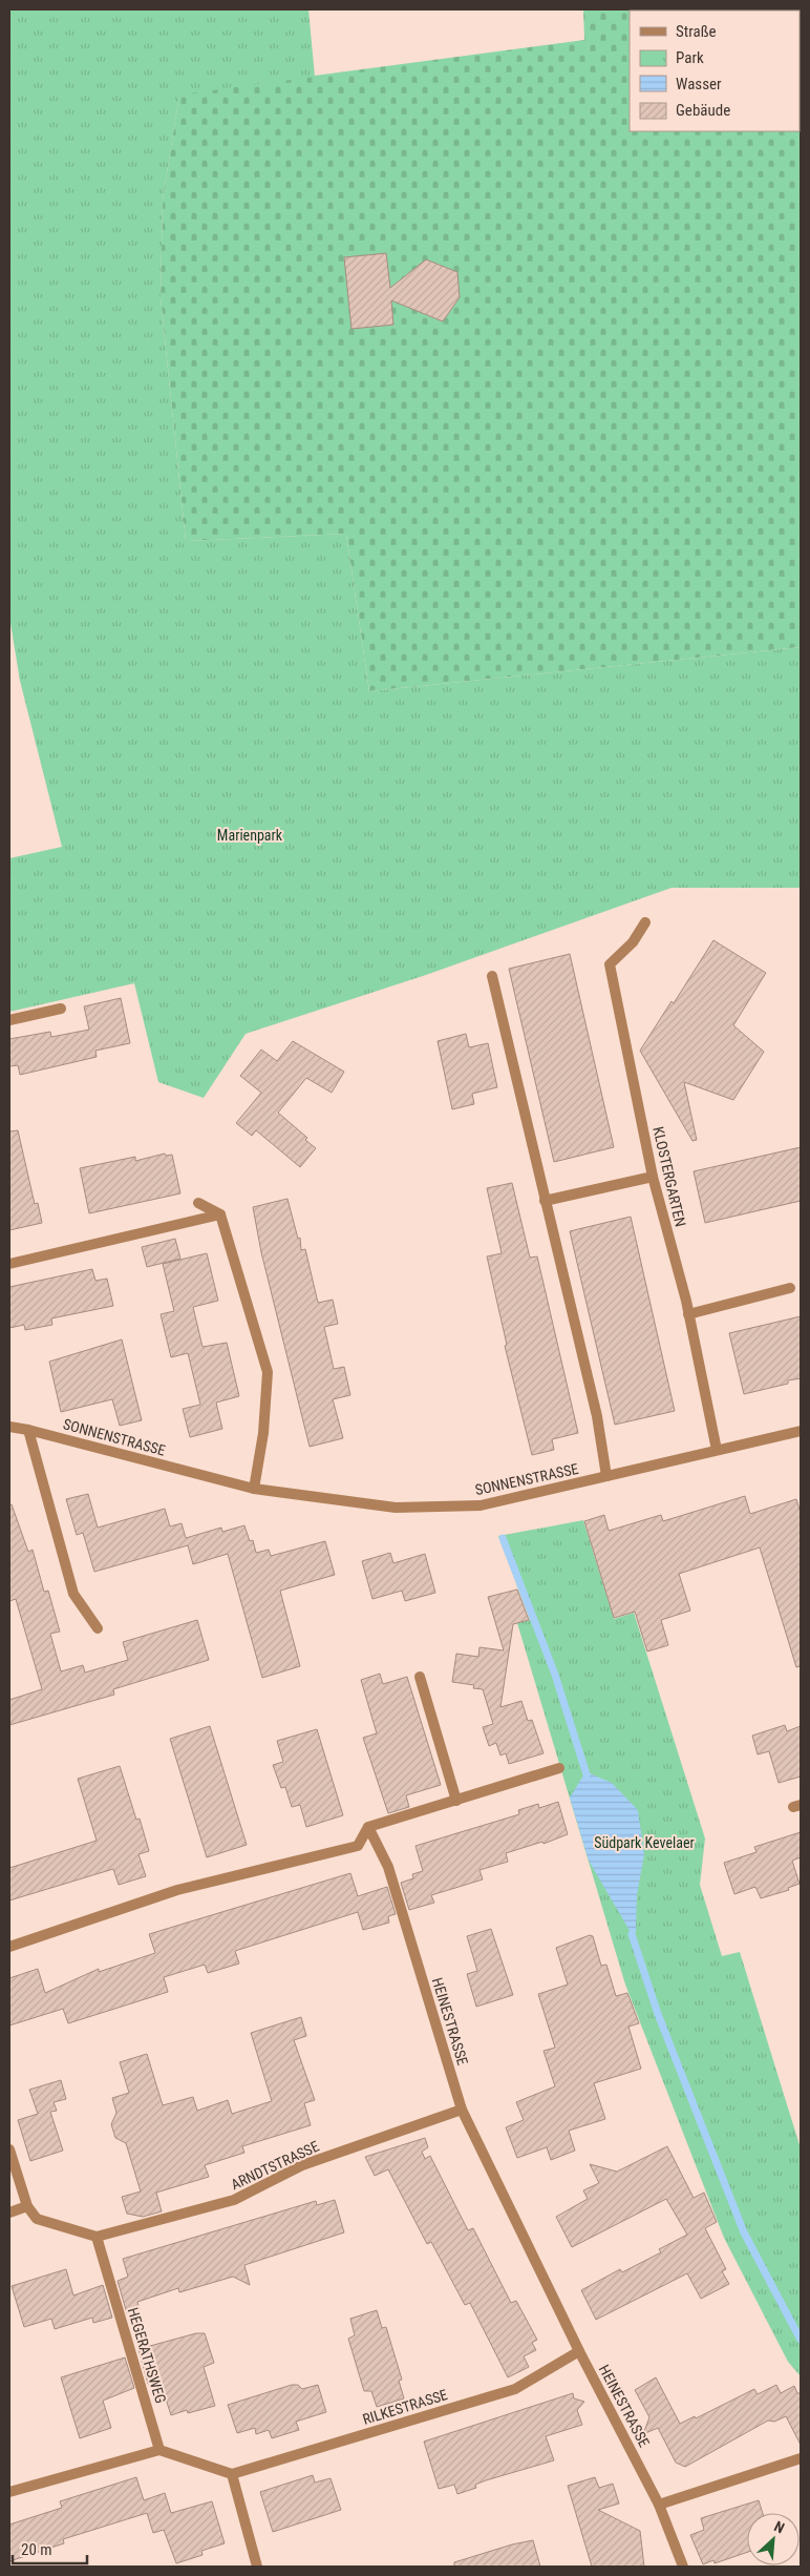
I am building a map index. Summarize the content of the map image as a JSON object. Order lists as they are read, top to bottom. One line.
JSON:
{"streets":{"street":["KLOSTERGARTEN","SONNENSTRASSE","HEINESTRASSE","ARNDTSTRASSE","HEGERATHSWEG","RILKESTRASSE"]},"crossings":[["KLOSTERGARTEN","SONNENSTRASSE"],["HEINESTRASSE","ARNDTSTRASSE"],["HEINESTRASSE","RILKESTRASSE"],["ARNDTSTRASSE","HEGERATHSWEG"]],"parks":["Marienpark","Südpark Kevelaer"],"legend":["Straße","Park","Wasser","Gebäude"],"scale_bar":"20 m","north":"top right"}
